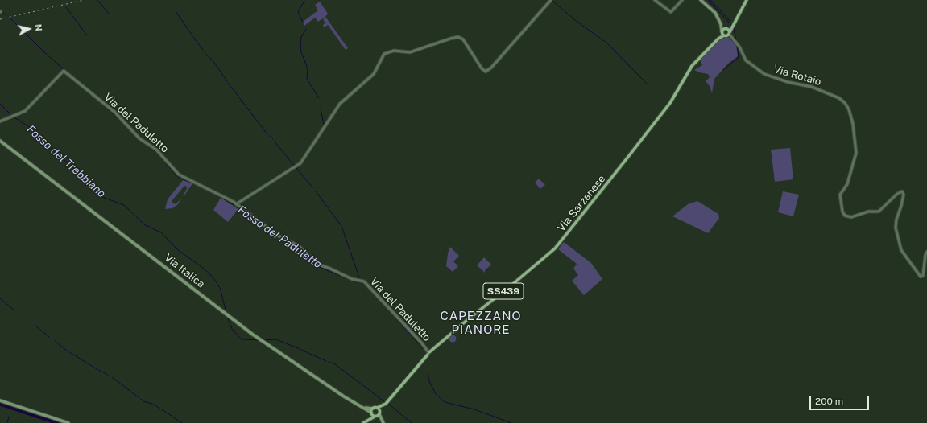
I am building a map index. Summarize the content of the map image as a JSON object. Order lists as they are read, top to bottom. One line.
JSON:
{"streets":{"main road":["Via Sarzanese","Via Italica","SS439"],"street":["Via Rotaio","Via del Paduletto"]},"crossings":[["Via Rotaio","SS439"],["Via del Paduletto","Via Sarzanese"],["Via Sarzanese","SS439"]],"districts":["CAPEZZANO PIANORE"],"water":["Fosso del Trebbiano","Fosso del Paduletto"],"scale_bar":"200 m","north":"right"}
